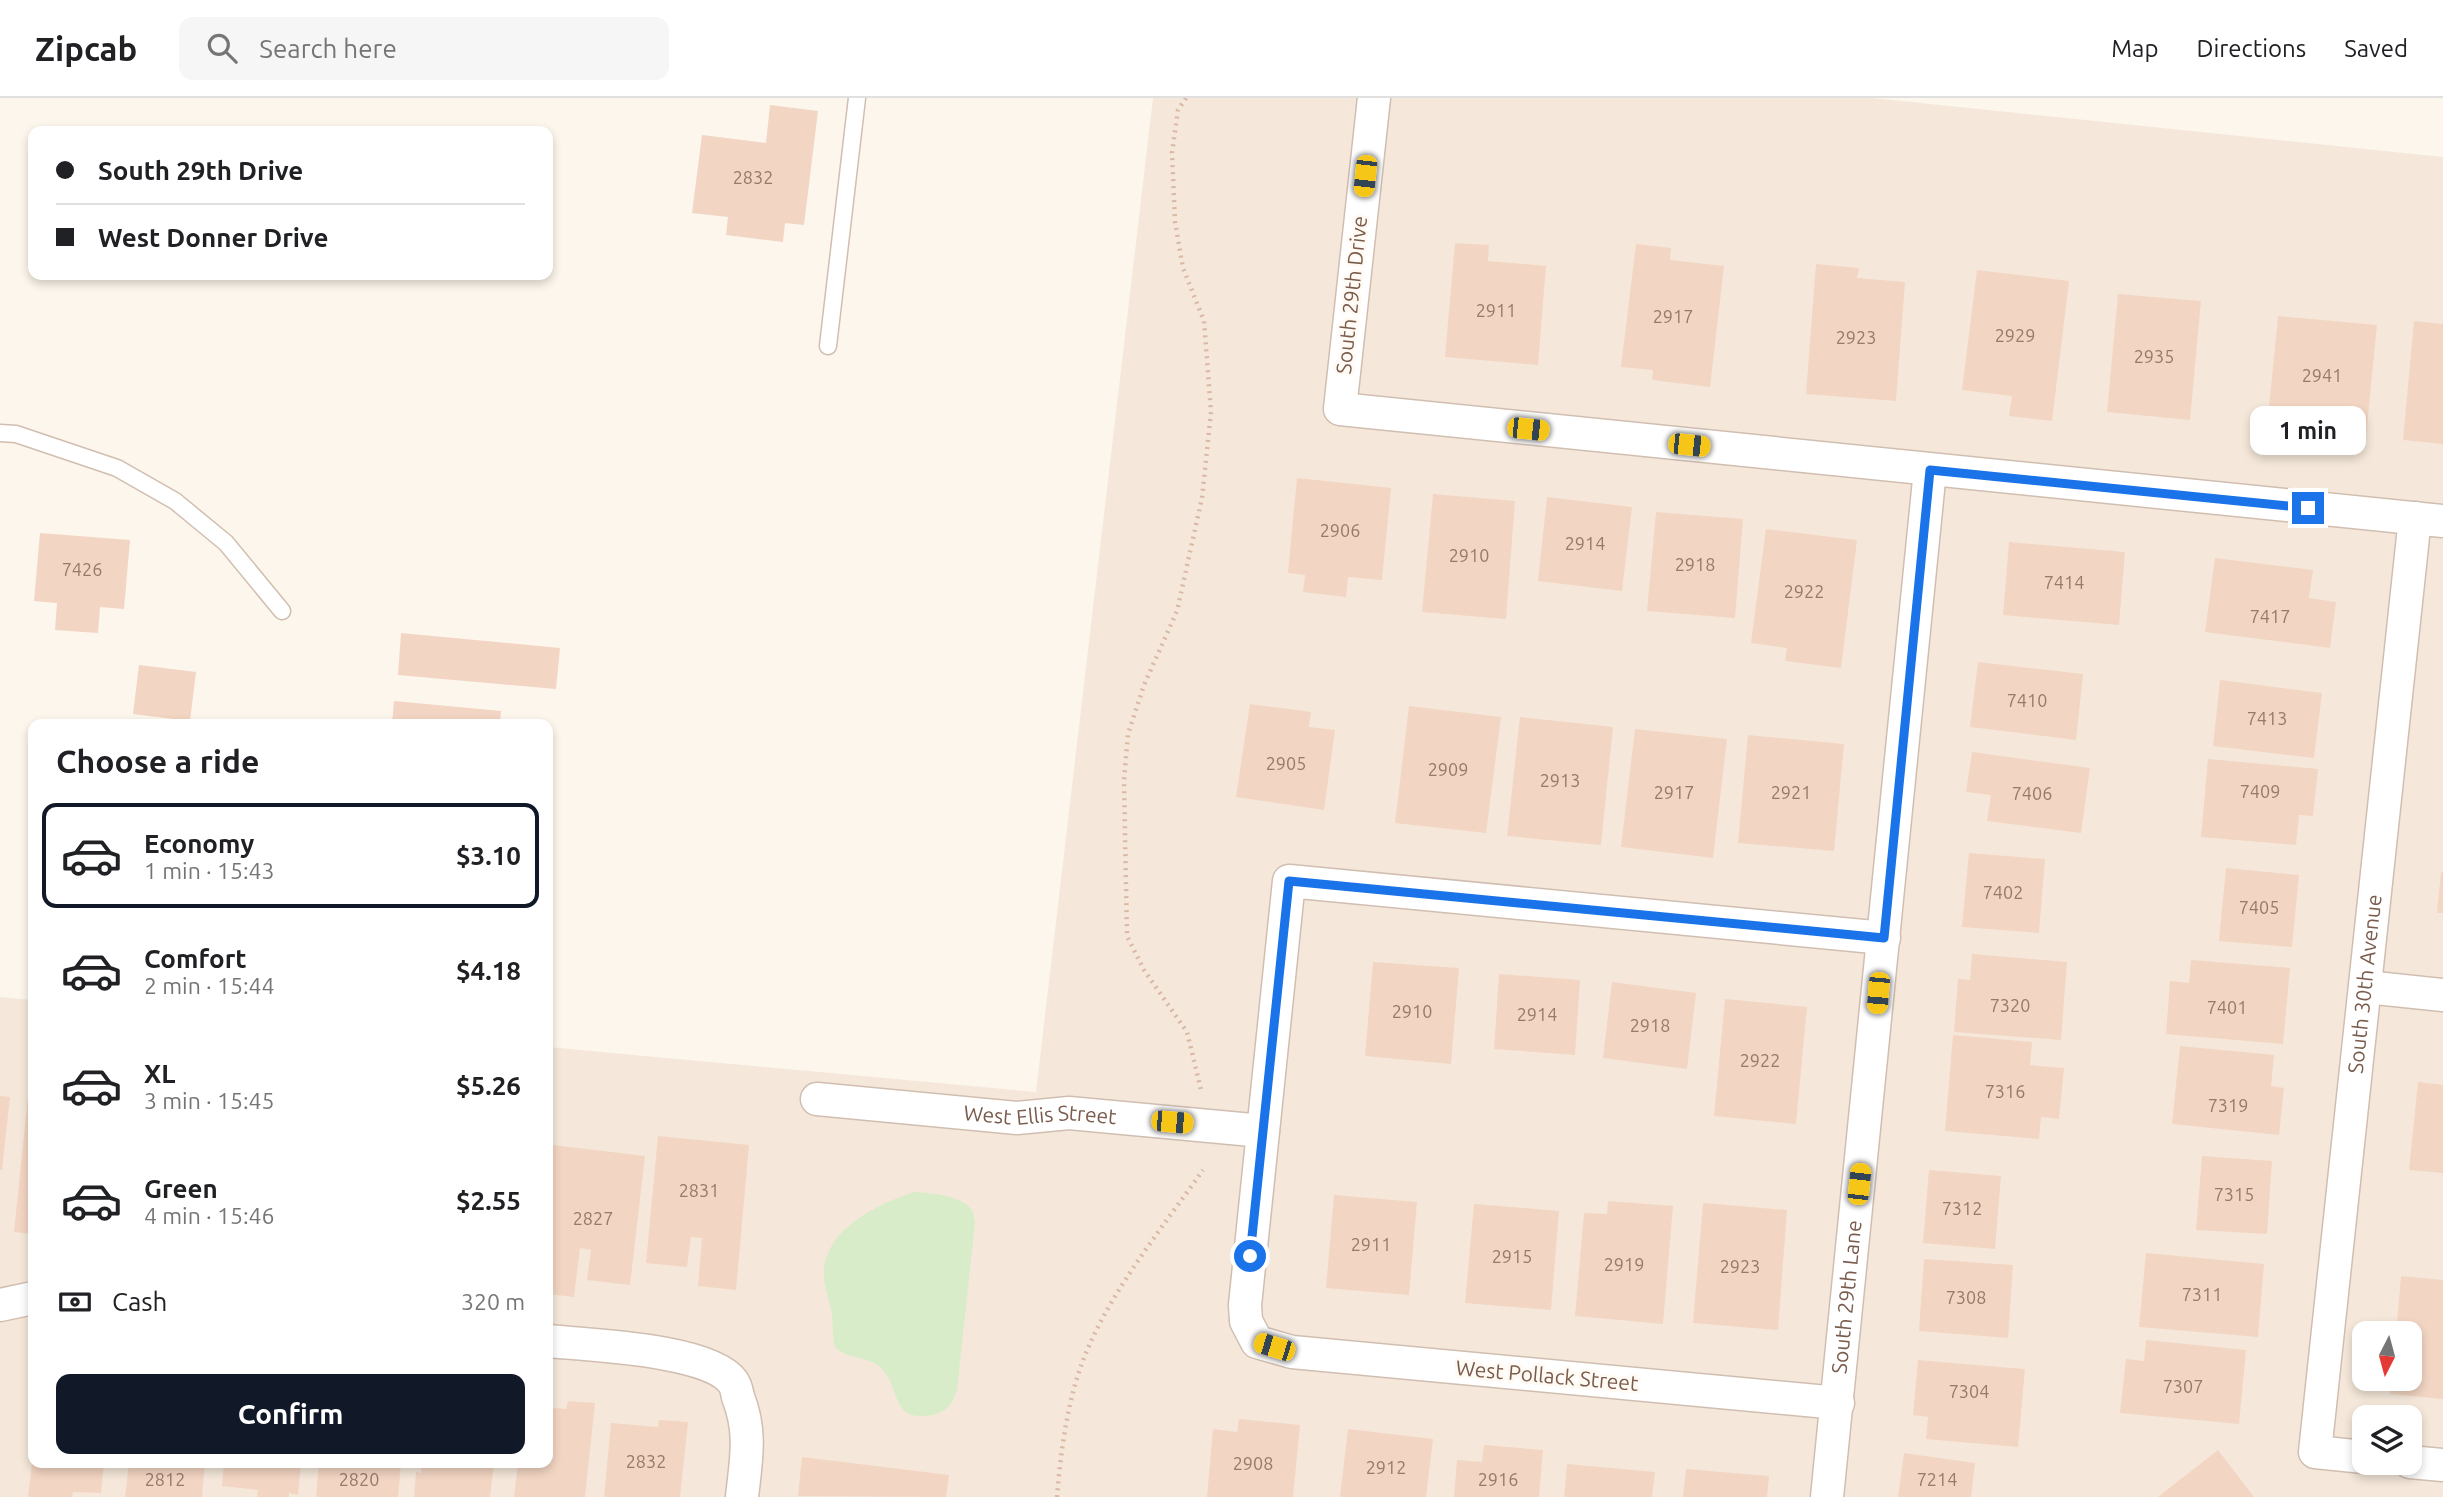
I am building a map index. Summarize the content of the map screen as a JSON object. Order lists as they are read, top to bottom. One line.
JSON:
{"streets":{"street":["South 29th Drive","South 30th Avenue","West Ellis Street","South 29th Lane","West Pollack Street"]},"crossings":[["South 29th Drive","South 29th Lane"],["West Ellis Street","West Pollack Street"],["South 29th Lane","West Pollack Street"]],"house_numbers":["2832","2911","2917","2929","2923","2935","2941","2906","2914","2910","2918","7426","7414","2922","7417","7410","7413","2905","2909","2913","7409","2917","2921","7406","7402","7405","7320","7401","2910","2914","2918","2922","7316","7319","2831","7315","7312","2827","2911","2915","2919","2923","7311","7308","7307","7304","2832","2908","2912","2812","2820","2916","7214"],"north":"bottom","page":{"header":"Zipcab","search":"Search here","nav":["Map","Directions","Saved"],"banner":["South 29th Drive","West Donner Drive"],"bubble":"1 min","heading":"Choose a ride","list":[{"name":"Economy","note":"1 min · 15:43","value":"$3.10"},{"name":"Comfort","note":"2 min · 15:44","value":"$4.18"},{"name":"XL","note":"3 min · 15:45","value":"$5.26"},{"name":"Green","note":"4 min · 15:46","value":"$2.55"}],"pay":["Cash","320 m"],"buttons":"Confirm"}}
